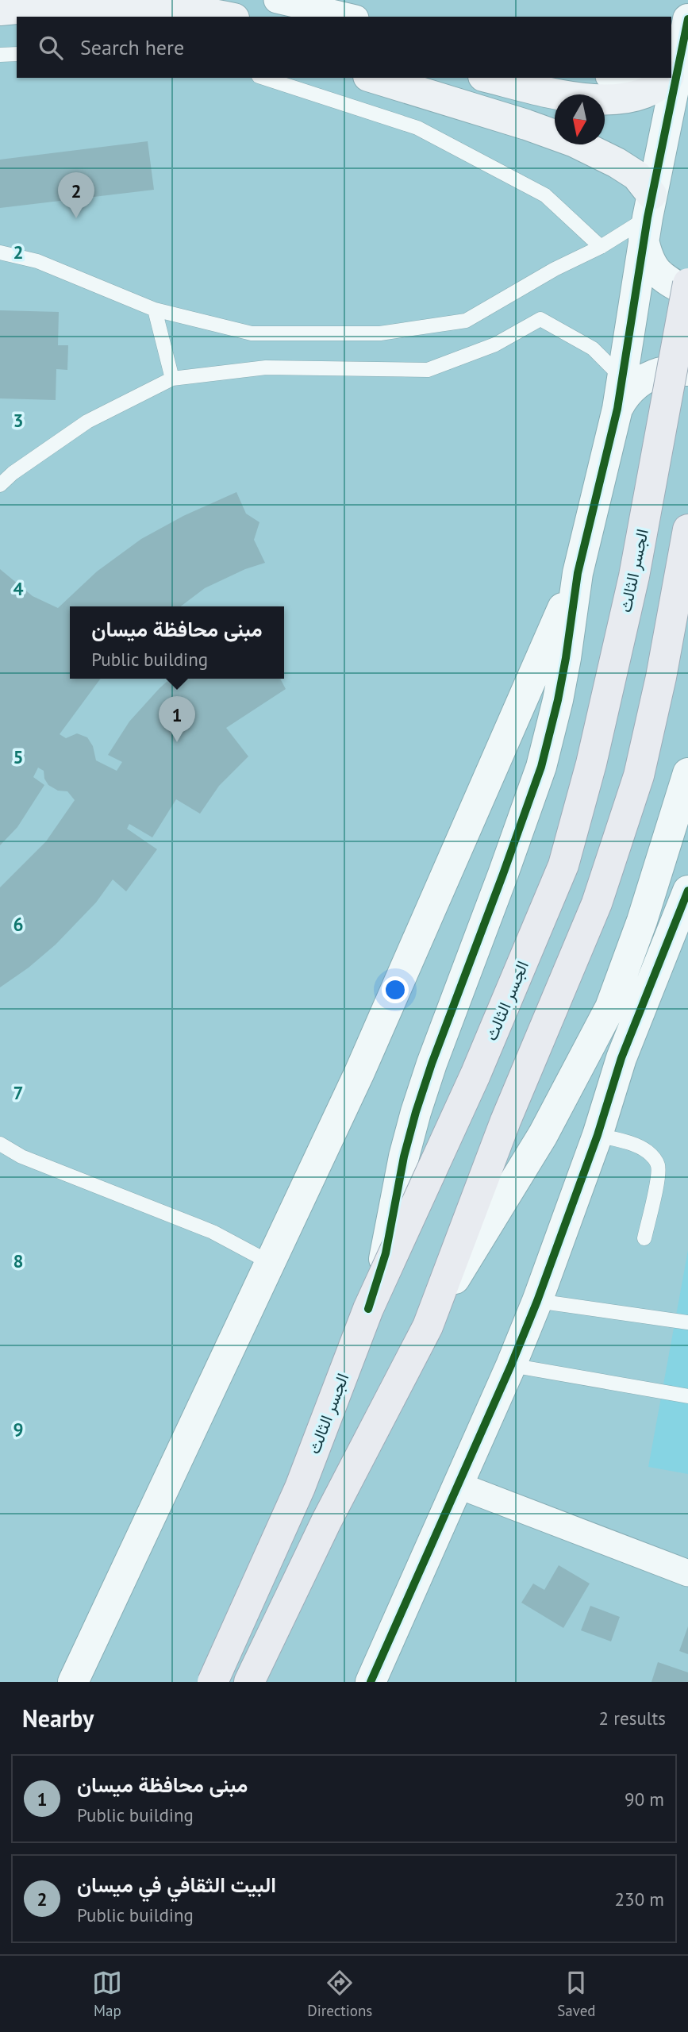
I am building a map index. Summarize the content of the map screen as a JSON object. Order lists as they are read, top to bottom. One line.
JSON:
{"streets":{"main road":["الجسر الثالث"]},"north":"bottom","page":{"search":"Search here","pins":["2","1"],"popup":["مبنى محافظة ميسان","Public building"],"heading":["Nearby","2 results"],"list":[{"mark":"1","name":"مبنى محافظة ميسان","note":"Public building","value":"90 m"},{"mark":"2","name":"البيت الثقافي في ميسان","note":"Public building","value":"230 m"}],"nav":["Map","Directions","Saved"]},"grid":{"rows":["2","3","4","5","6","7","8","9"]}}
